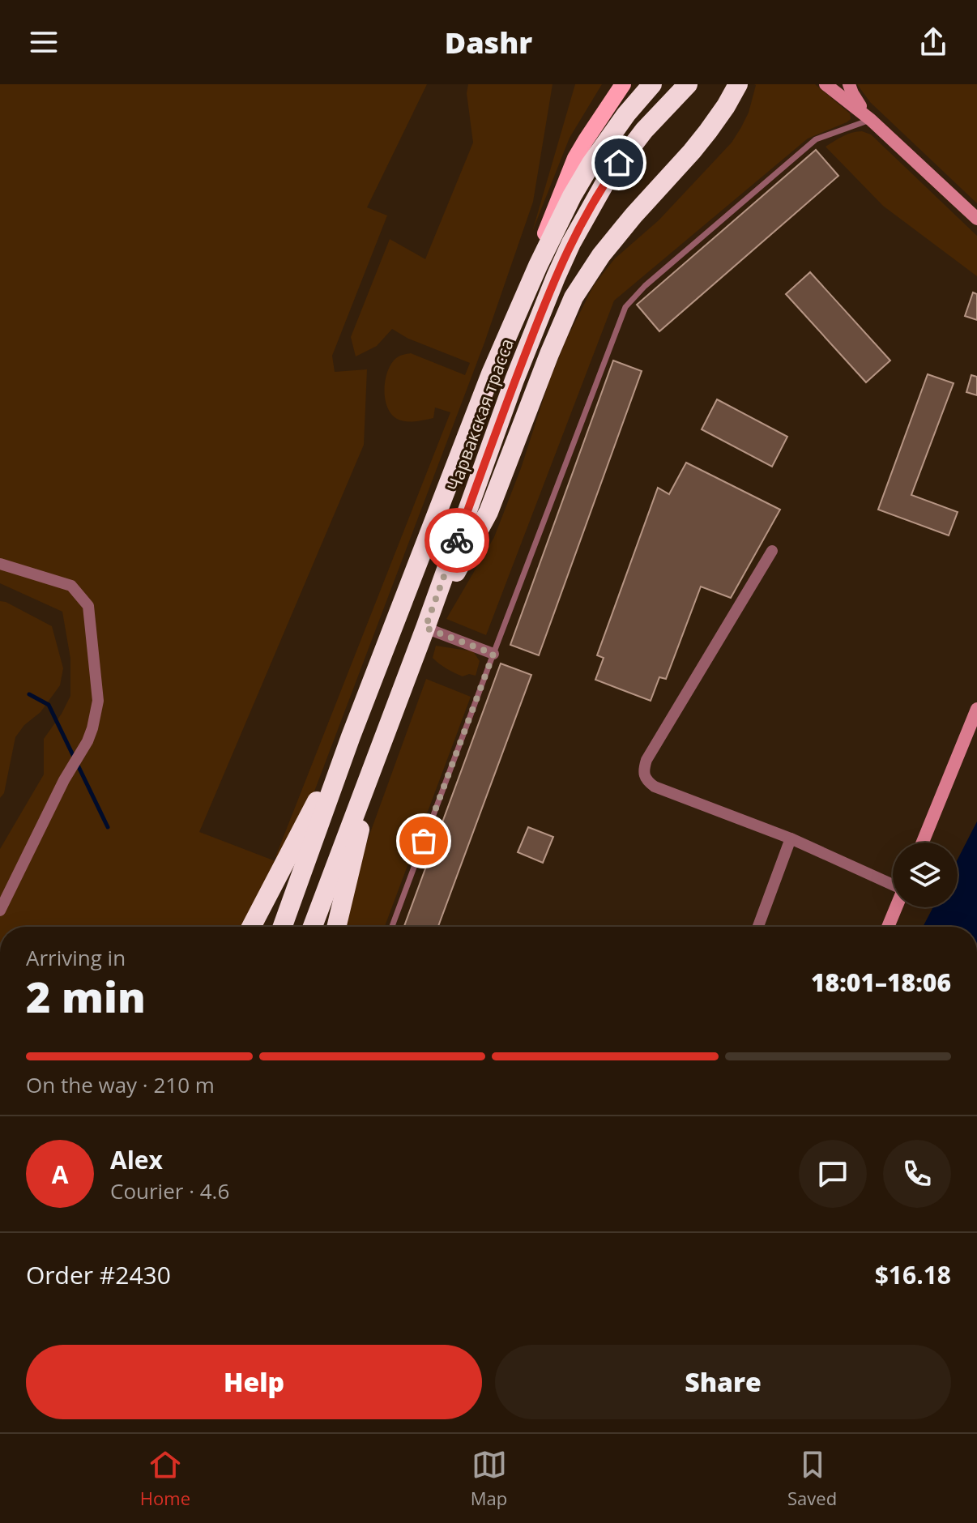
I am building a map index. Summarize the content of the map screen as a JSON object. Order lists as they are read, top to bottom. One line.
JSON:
{"streets":{"highway":["Чарвакская трасса"]},"page":{"header":"Dashr","heading":["2 min","Arriving in","18:01–18:06"],"panel":["Alex","Courier · 4.6","Order #2430","$16.18"],"bar":"On the way · 210 m","round":"A","buttons":["Help","Share"],"tabs":["Home","Map","Saved"]}}
